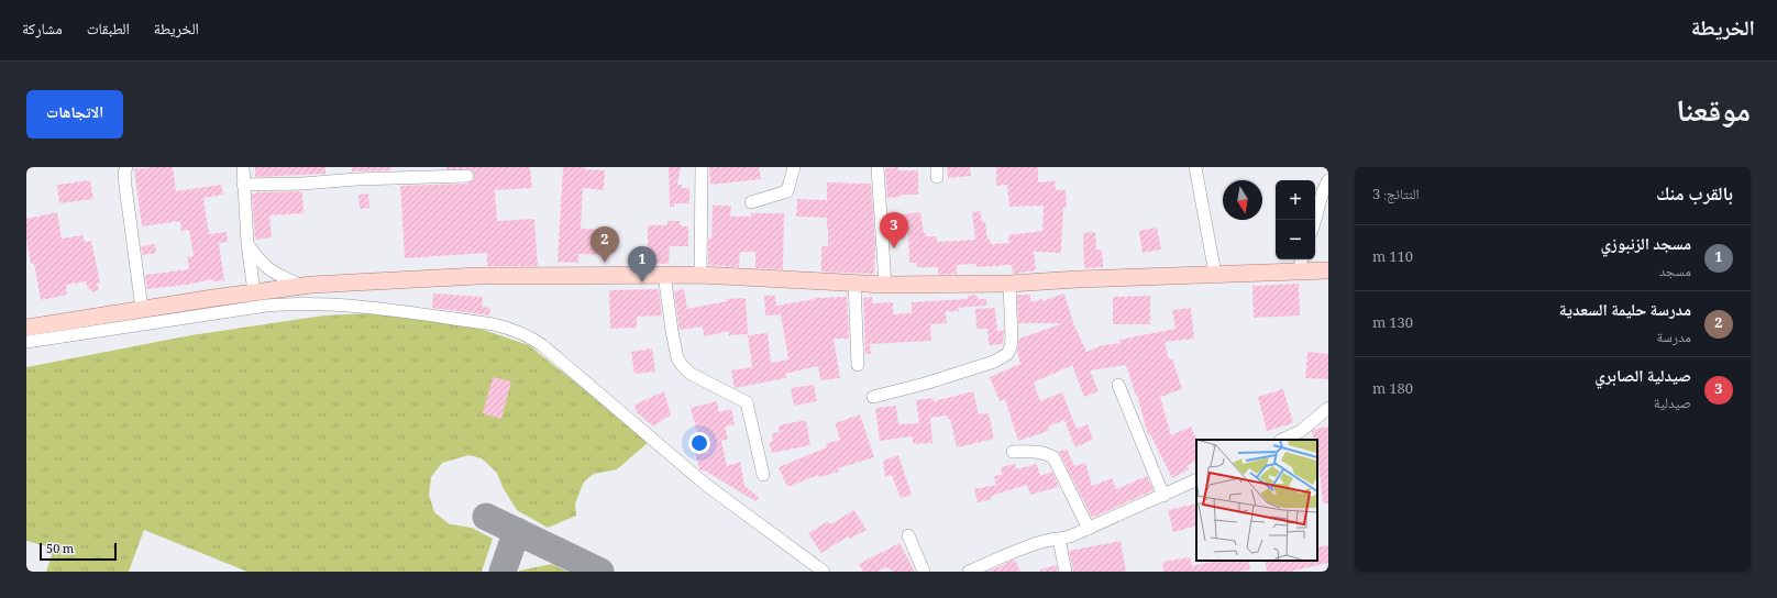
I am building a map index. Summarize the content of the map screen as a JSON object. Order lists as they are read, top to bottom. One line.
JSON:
{"scale_bar":"50 m","north":"bottom","page":{"header":"الخريطة","nav":["الخريطة","الطبقات","مشاركة"],"title":"موقعنا","buttons":"الاتجاهات","heading":["بالقرب منك","النتائج: 3"],"map_buttons":["+","−"],"pins":["3","2","1"],"list":[{"mark":"1","name":"مسجد الزنبوزي","note":"مسجد","value":"110 m"},{"mark":"2","name":"مدرسة حليمة السعدية","note":"مدرسة","value":"130 m"},{"mark":"3","name":"صيدلية الصابري","note":"صيدلية","value":"180 m"}],"scale":"50 m"}}
